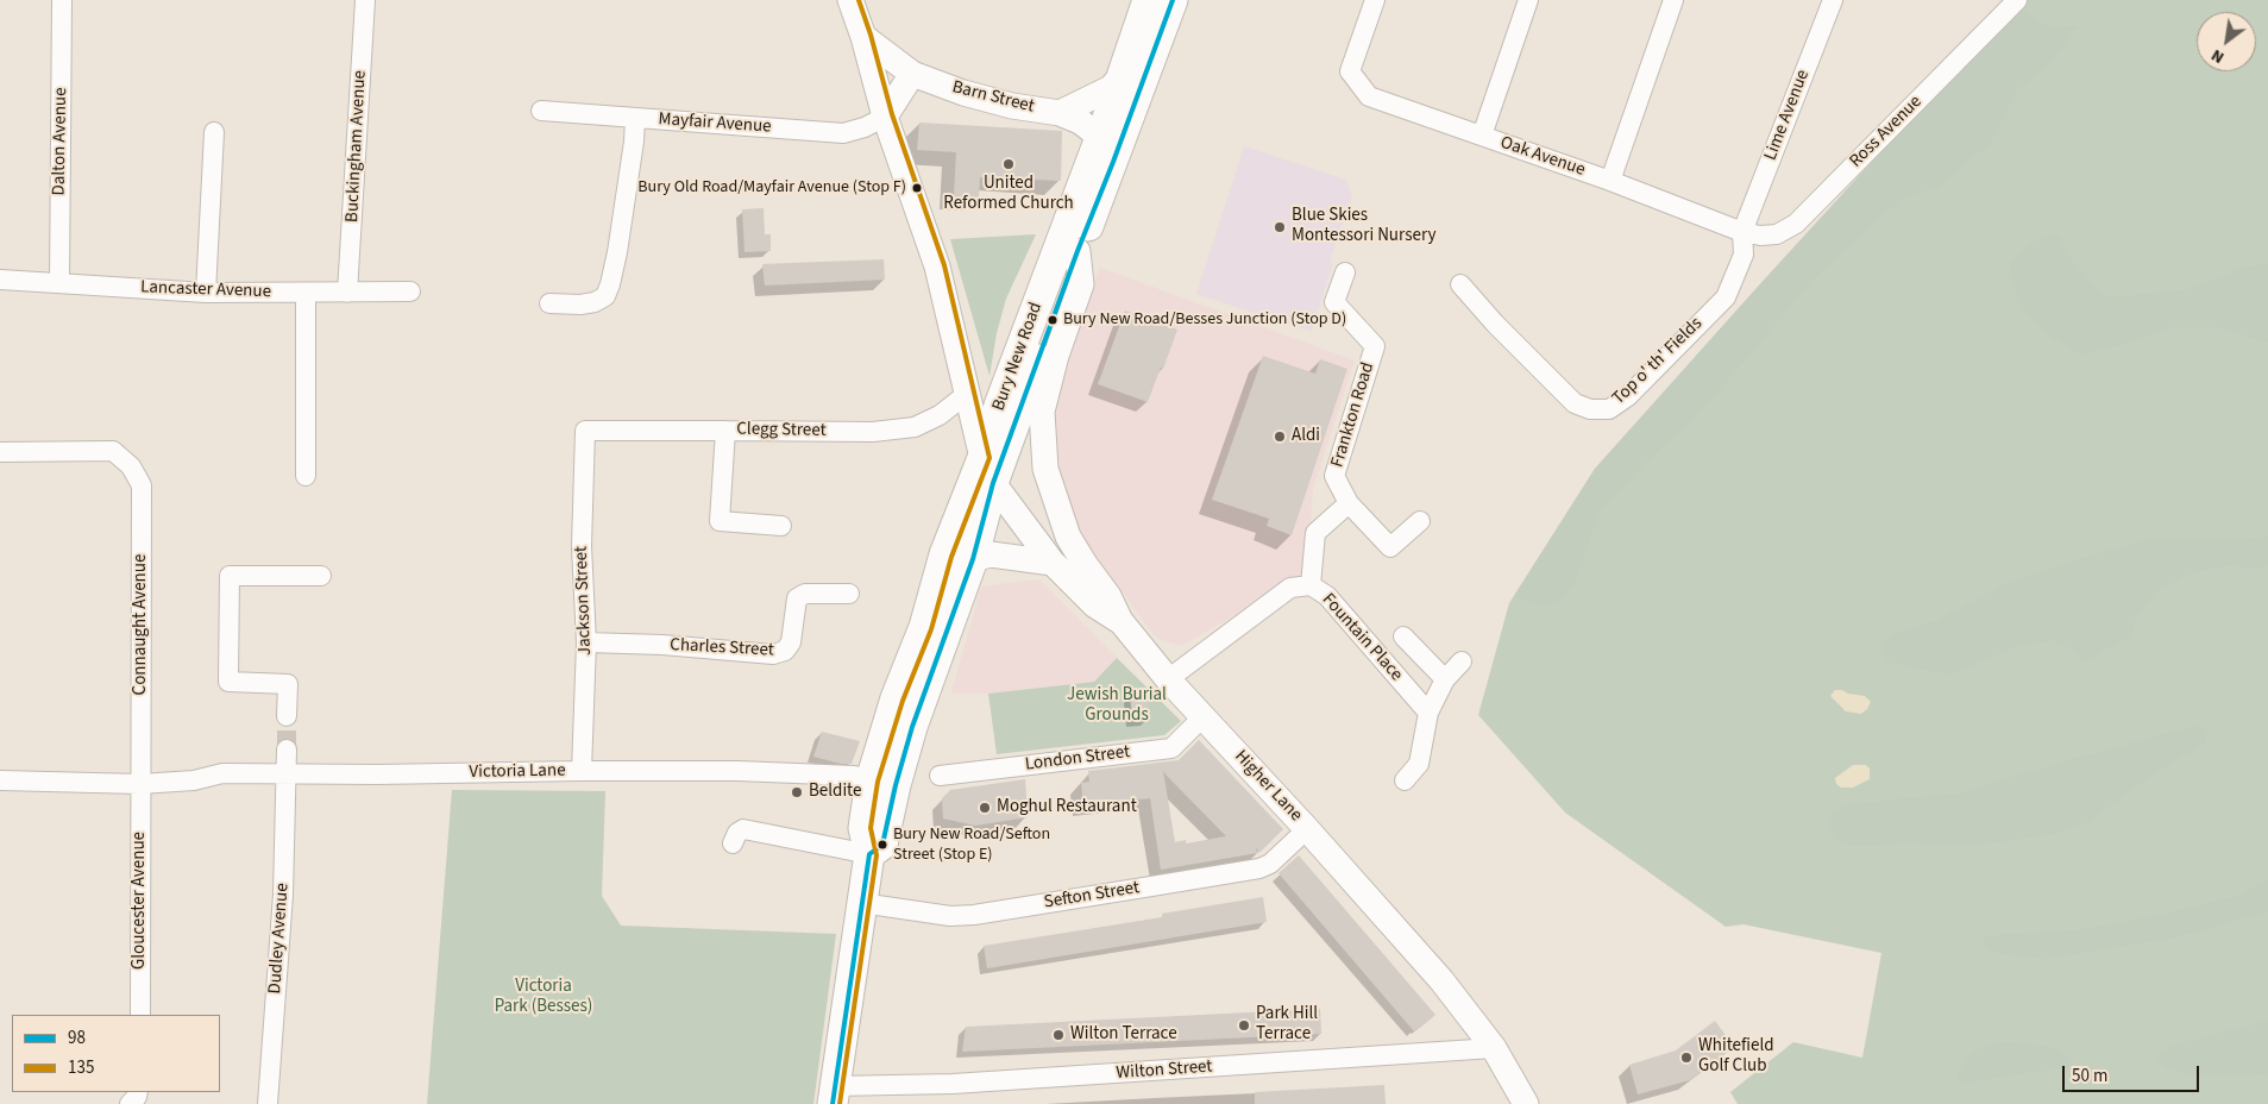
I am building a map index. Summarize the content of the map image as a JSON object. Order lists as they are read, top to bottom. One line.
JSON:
{"streets":{"highway":["Bury New Road"],"main road":["Barn Street","Higher Lane"],"street":["Lime Avenue","Mayfair Avenue","Ross Avenue","Dalton Avenue","Buckingham Avenue","Oak Avenue","Lancaster Avenue","Top o' th' Fields","Frankton Road","Clegg Street","Jackson Street","Connaught Avenue","Fountain Place","Charles Street","London Street","Victoria Lane","Sefton Street","Gloucester Avenue","Dudley Avenue","Wilton Street"]},"crossings":[["Barn Street","Bury New Road"],["Lime Avenue","Ross Avenue"],["Lime Avenue","Oak Avenue"],["Lime Avenue","Top o' th' Fields"],["Ross Avenue","Oak Avenue"],["Ross Avenue","Top o' th' Fields"],["Dalton Avenue","Lancaster Avenue"],["Buckingham Avenue","Lancaster Avenue"],["Oak Avenue","Top o' th' Fields"],["Bury New Road","Victoria Lane"],["Bury New Road","Higher Lane"],["Bury New Road","Sefton Street"],["Bury New Road","Wilton Street"],["Clegg Street","Jackson Street"],["Jackson Street","Charles Street"],["Jackson Street","Victoria Lane"],["Connaught Avenue","Victoria Lane"],["Connaught Avenue","Gloucester Avenue"],["Fountain Place","Higher Lane"],["London Street","Higher Lane"],["Victoria Lane","Gloucester Avenue"],["Victoria Lane","Dudley Avenue"],["Higher Lane","Sefton Street"],["Higher Lane","Wilton Street"]],"parks":["Jewish Burial Grounds","Victoria Park (Besses)"],"places":["United Reformed Church","Bury Old Road/Mayfair Avenue (Stop F)","Blue Skies Montessori Nursery","Bury New Road/Besses Junction (Stop D)","Aldi","Beldite","Moghul Restaurant","Bury New Road/Sefton Street (Stop E)","Park Hill Terrace","Wilton Terrace","Whitefield Golf Club"],"lines":["transit line 98","transit line 135"],"legend":["98","135"],"scale_bar":"50 m","north":"bottom left"}
